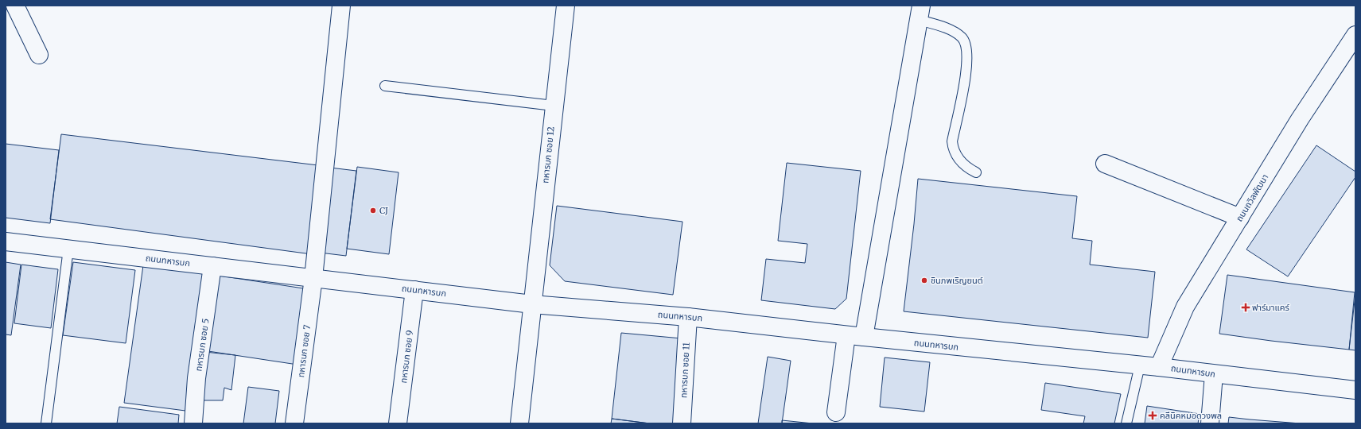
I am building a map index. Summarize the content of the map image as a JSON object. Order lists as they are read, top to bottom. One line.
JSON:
{"streets":{"street":["ทหารบก ซอย 12","ถนนถวิลพัฒนา","ถนนทหารบก","ทหารบก ซอย 5","ทหารบก ซอย 7","ทหารบก ซอย 9","ทหารบก ซอย 11"]},"crossings":[["ทหารบก ซอย 12","ถนนทหารบก"],["ถนนถวิลพัฒนา","ถนนทหารบก"],["ถนนทหารบก","ทหารบก ซอย 5"],["ถนนทหารบก","ทหารบก ซอย 7"],["ถนนทหารบก","ทหารบก ซอย 9"],["ถนนทหารบก","ทหารบก ซอย 11"]],"places":{"other":["CJ","ชินภพเริญยนต์"],"health":["ฟาร์มาแคร์","คลีนิคหมอดวงพล"]}}
